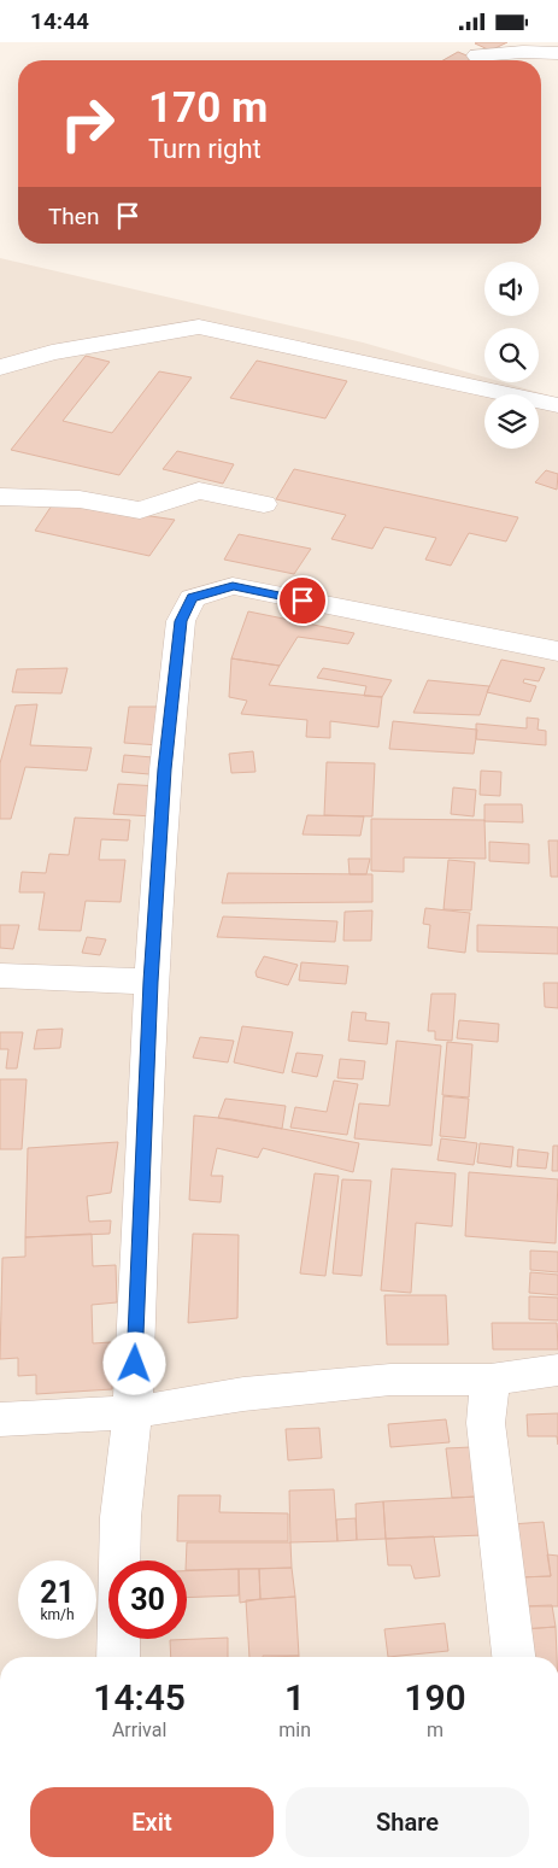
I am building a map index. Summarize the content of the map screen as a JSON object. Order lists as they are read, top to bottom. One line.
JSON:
{"page":{"status":"14:44","turn":["170 m","Turn right"],"then":"Then","speed":"21 km/h","limit":"30","eta":["14:45","Arrival","1","min","190","m"],"buttons":["Exit","Share"]}}
